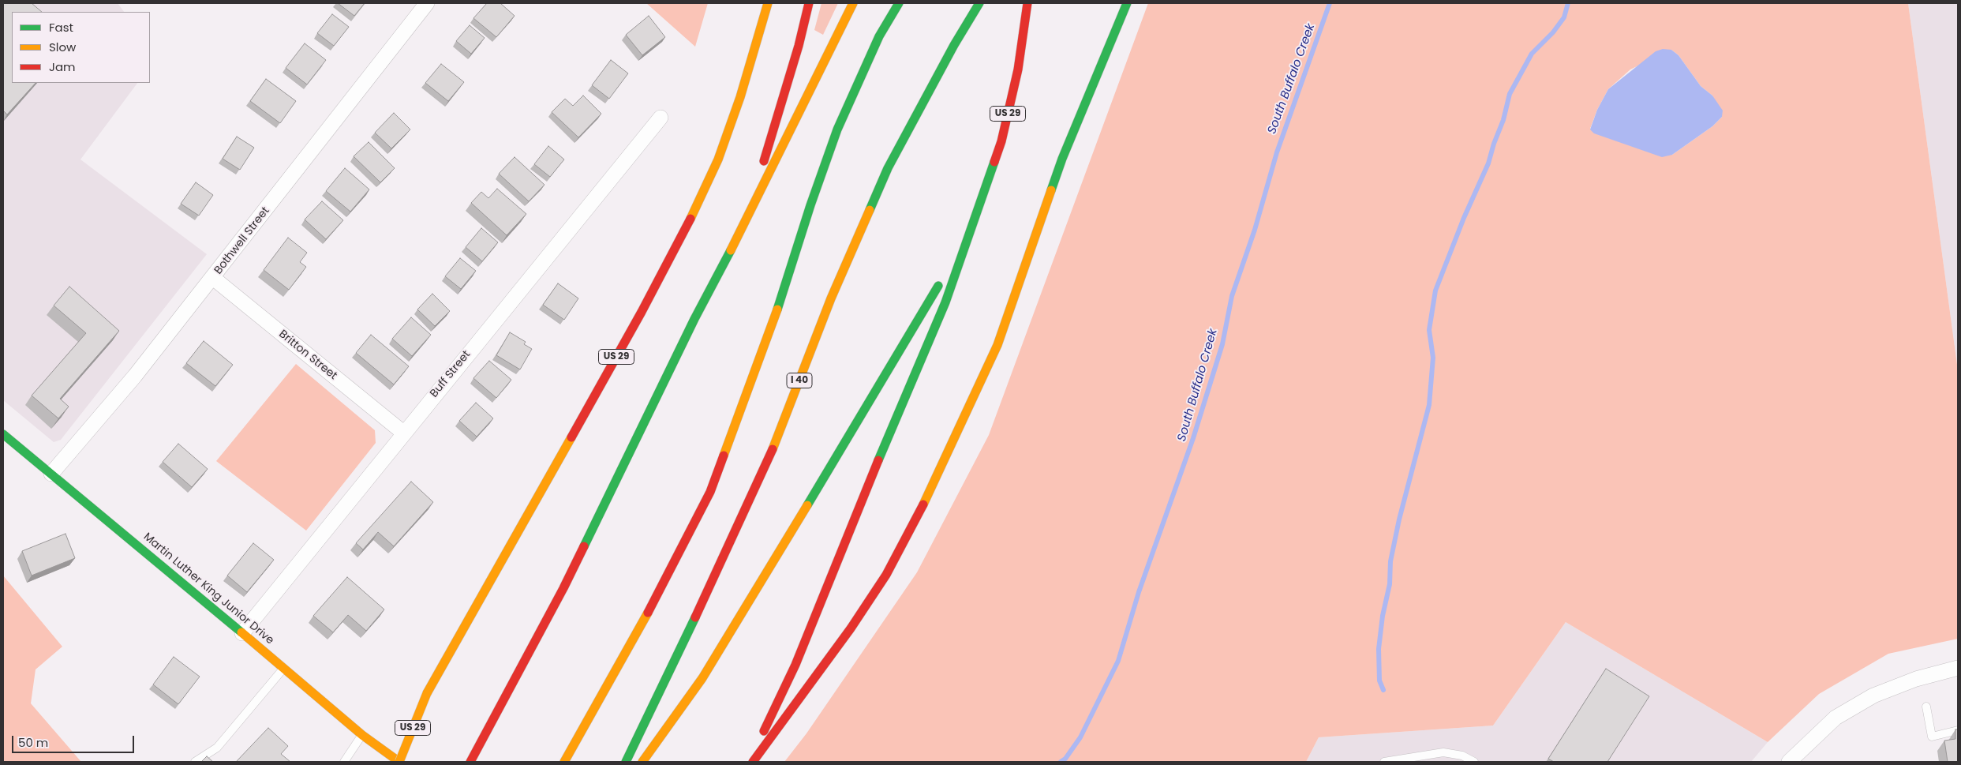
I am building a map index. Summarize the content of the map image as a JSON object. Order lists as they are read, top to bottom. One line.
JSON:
{"streets":{"main road":["US 29","I 40","Martin Luther King Junior Drive"],"street":["Bothwell Street","Britton Street","Buff Street"]},"crossings":[["US 29","Martin Luther King Junior Drive"],["Bothwell Street","Britton Street"],["Bothwell Street","Martin Luther King Junior Drive"],["Britton Street","Buff Street"],["Buff Street","Martin Luther King Junior Drive"]],"water":["South Buffalo Creek"],"legend":["Fast","Slow","Jam"],"scale_bar":"50 m"}
